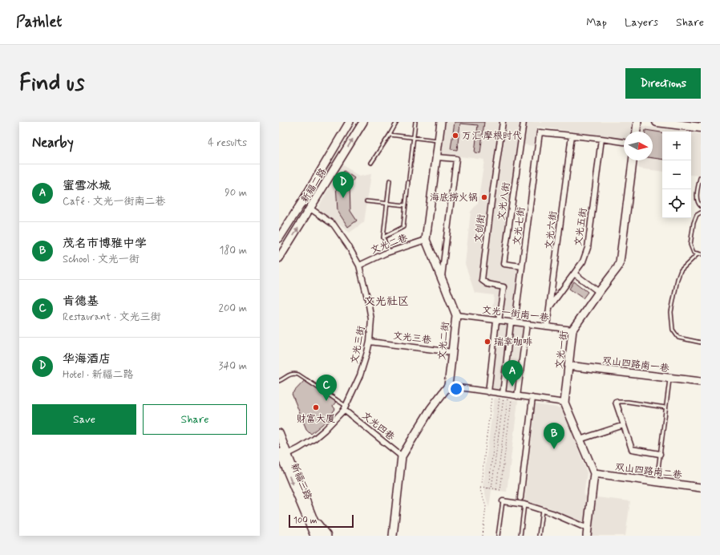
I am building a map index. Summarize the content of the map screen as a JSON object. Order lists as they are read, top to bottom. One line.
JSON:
{"streets":{"street":["新福二路","文光八街","文光七街","文光五街","文创街","文光六街","文光二巷","文光一街南一巷","文光三巷","文光二街","文光三街","文光一街","双山四路南一巷","文光四巷","双山四路南二巷","新福三路"]},"crossings":[["新福二路","文光三街"],["文光八街","文光七街"],["文光七街","文光六街"],["文光七街","文光一街南一巷"],["文光五街","文光六街"],["文创街","文光一街南一巷"],["文光六街","文光一街南一巷"],["文光二巷","文光二街"],["文光二巷","文光三街"],["文光一街南一巷","文光二街"],["文光一街南一巷","文光一街"],["文光三巷","文光二街"],["文光三巷","文光三街"],["文光三街","文光四巷"],["文光一街","双山四路南一巷"],["文光一街","双山四路南二巷"]],"districts":["文光社区"],"places":["万汇·摩根时代","海底捞火锅","瑞幸咖啡","财富大厦"],"scale_bar":"100 m","north":"right","page":{"header":"Pathlet","nav":["Map","Layers","Share"],"buttons":["Directions",["Save","Share"]],"title":"Find us","heading":["Nearby","4 results"],"map_buttons":["+","−"],"list":[{"mark":"A","name":"蜜雪冰城","note":"Café · 文光一街南二巷","value":"90 m"},{"mark":"B","name":"茂名市博雅中学","note":"School · 文光一街","value":"180 m"},{"mark":"C","name":"肯德基","note":"Restaurant · 文光三街","value":"200 m"},{"mark":"D","name":"华海酒店","note":"Hotel · 新福二路","value":"340 m"}],"pins":["D","A","C","B"],"scale":"100 m"}}
